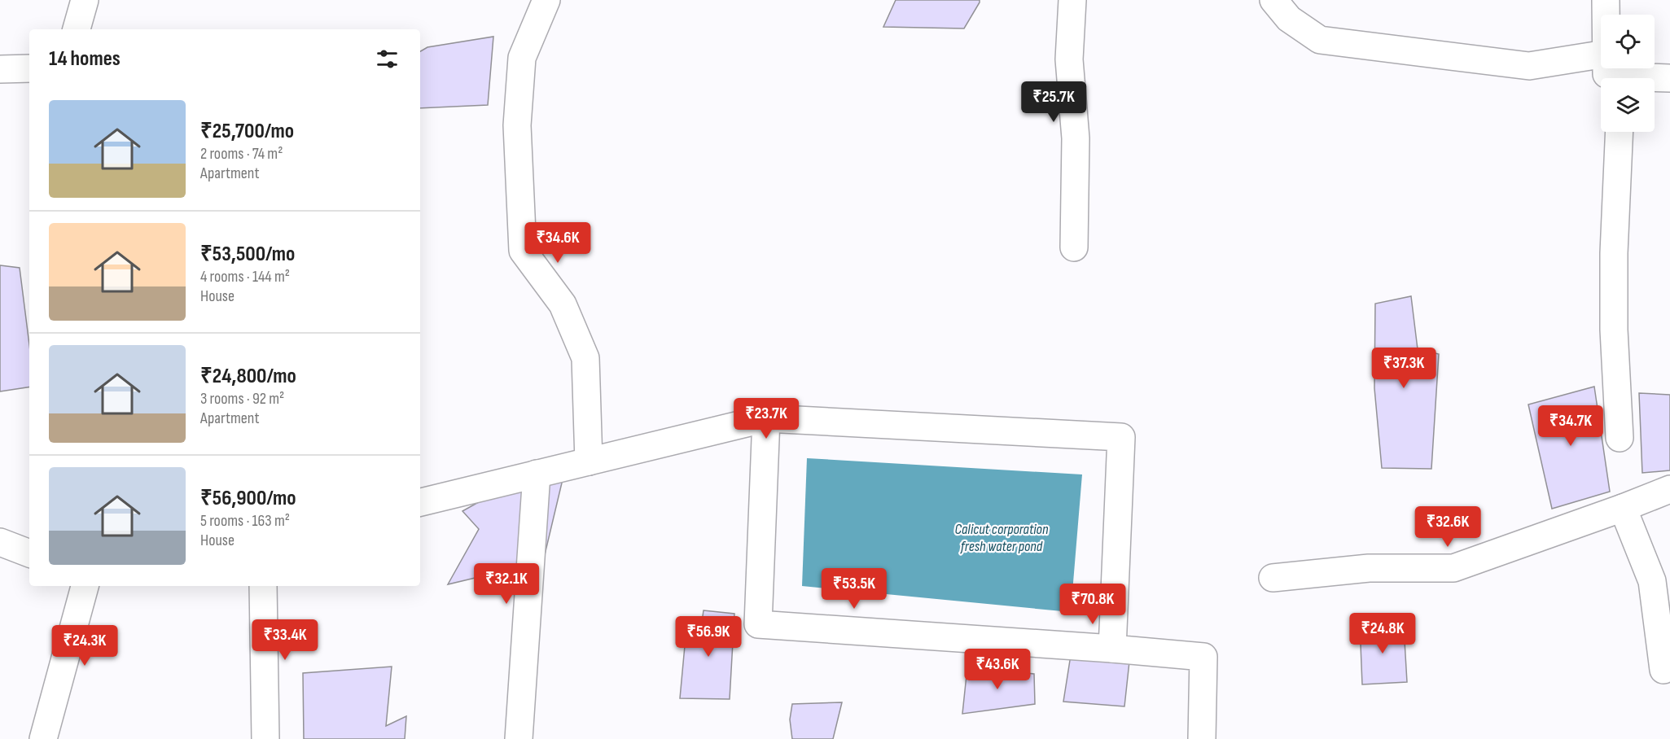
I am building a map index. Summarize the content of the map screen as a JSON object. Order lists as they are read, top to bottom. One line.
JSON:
{"water":["Calicut corporation fresh water pond"],"page":{"heading":"14 homes","price":["₹25.7K","₹34.6K","₹37.3K","₹23.7K","₹34.7K","₹32.6K","₹32.1K","₹53.5K","₹70.8K","₹24.8K","₹56.9K","₹33.4K","₹24.3K","₹43.6K"],"list":[{"name":"₹25,700/mo","note":"2 rooms · 74 m² · Apartment"},{"name":"₹53,500/mo","note":"4 rooms · 144 m² · House"},{"name":"₹24,800/mo","note":"3 rooms · 92 m² · Apartment"},{"name":"₹56,900/mo","note":"5 rooms · 163 m² · House"}]}}
